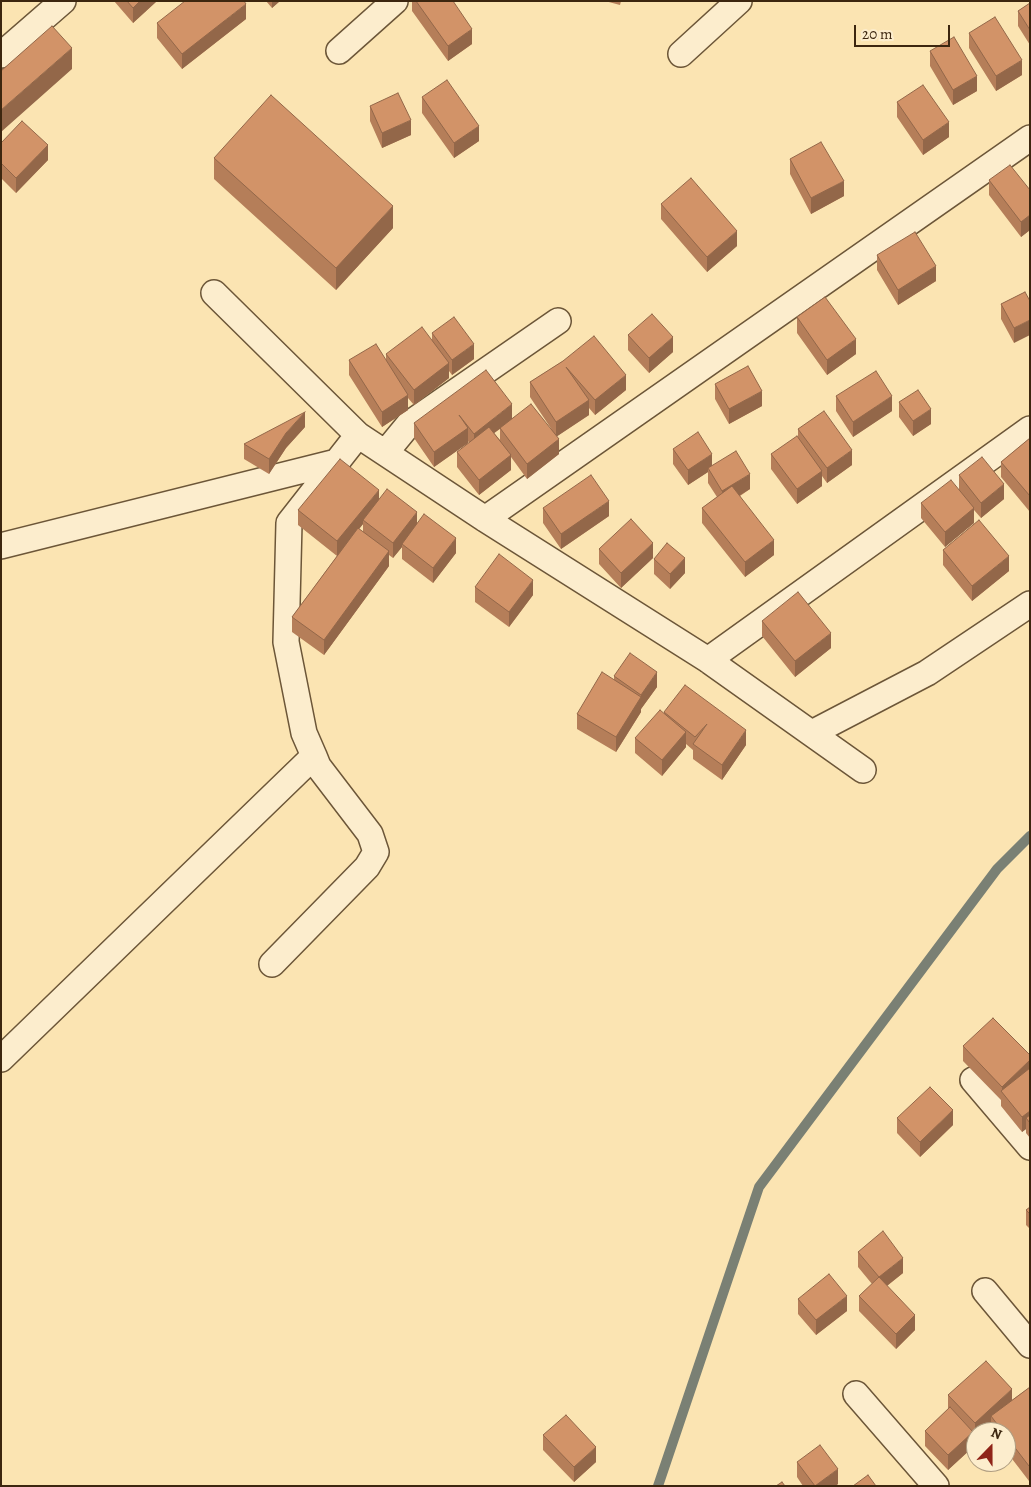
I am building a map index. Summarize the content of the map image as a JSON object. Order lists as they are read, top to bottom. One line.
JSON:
{"scale_bar":"20 m","north":"top"}
